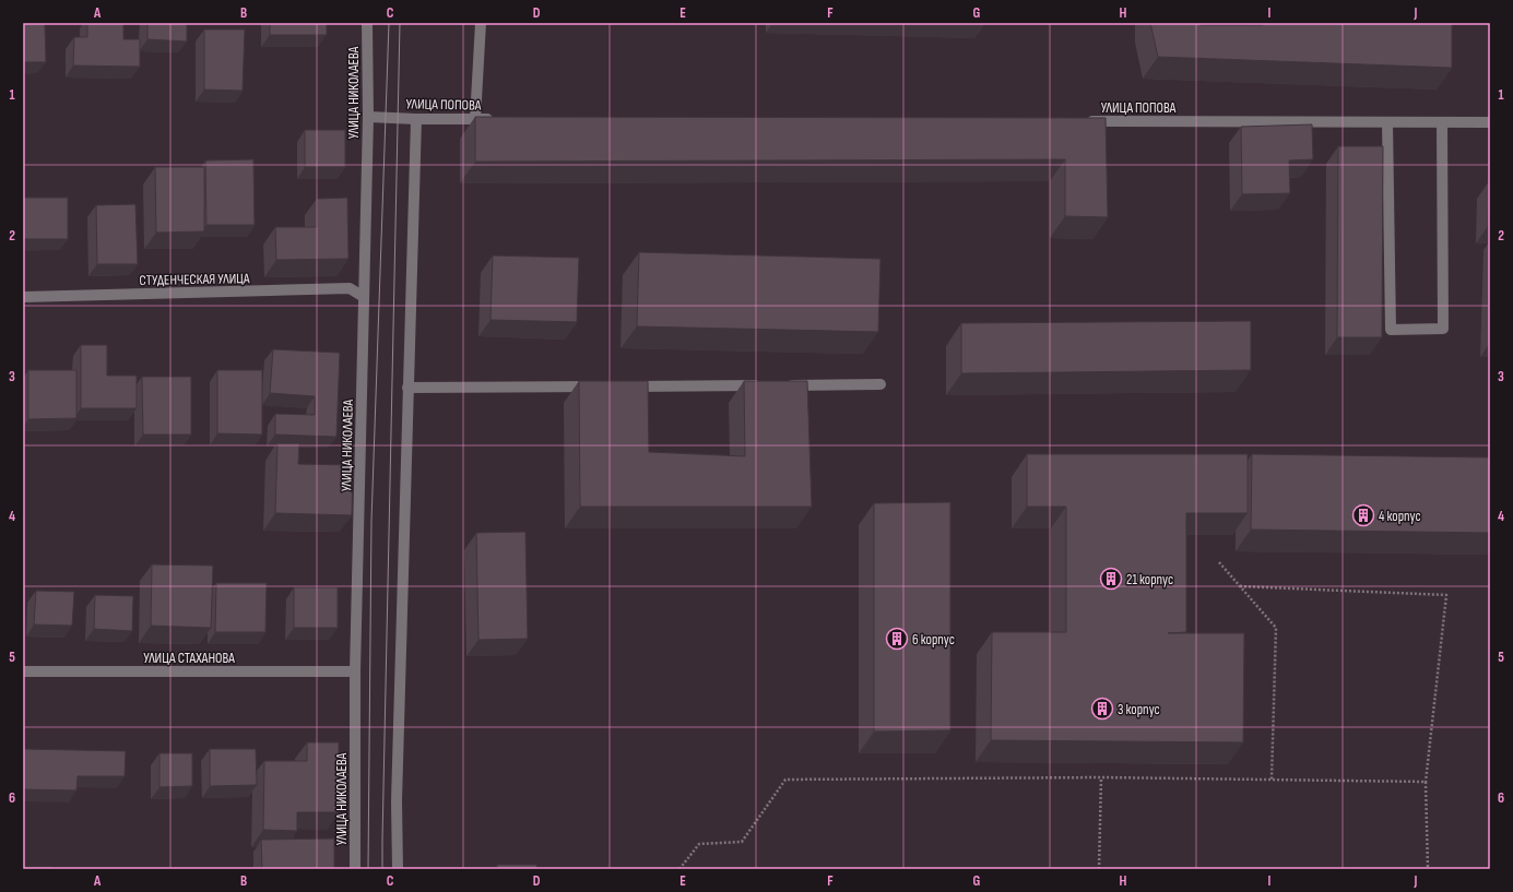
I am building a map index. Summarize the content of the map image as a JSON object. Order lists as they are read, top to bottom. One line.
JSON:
{"streets":{"street":["УЛИЦА НИКОЛАЕВА","УЛИЦА ПОПОВА","СТУДЕНЧЕСКАЯ УЛИЦА","УЛИЦА СТАХАНОВА"]},"crossings":[["УЛИЦА НИКОЛАЕВА","УЛИЦА ПОПОВА"],["УЛИЦА НИКОЛАЕВА","СТУДЕНЧЕСКАЯ УЛИЦА"],["УЛИЦА НИКОЛАЕВА","УЛИЦА СТАХАНОВА"]],"places":{"building":["4 корпус","21 корпус","6 корпус","3 корпус"]},"grid":{"columns":["A","B","C","D","E","F","G","H","I","J"],"rows":["1","2","3","4","5","6"]}}
